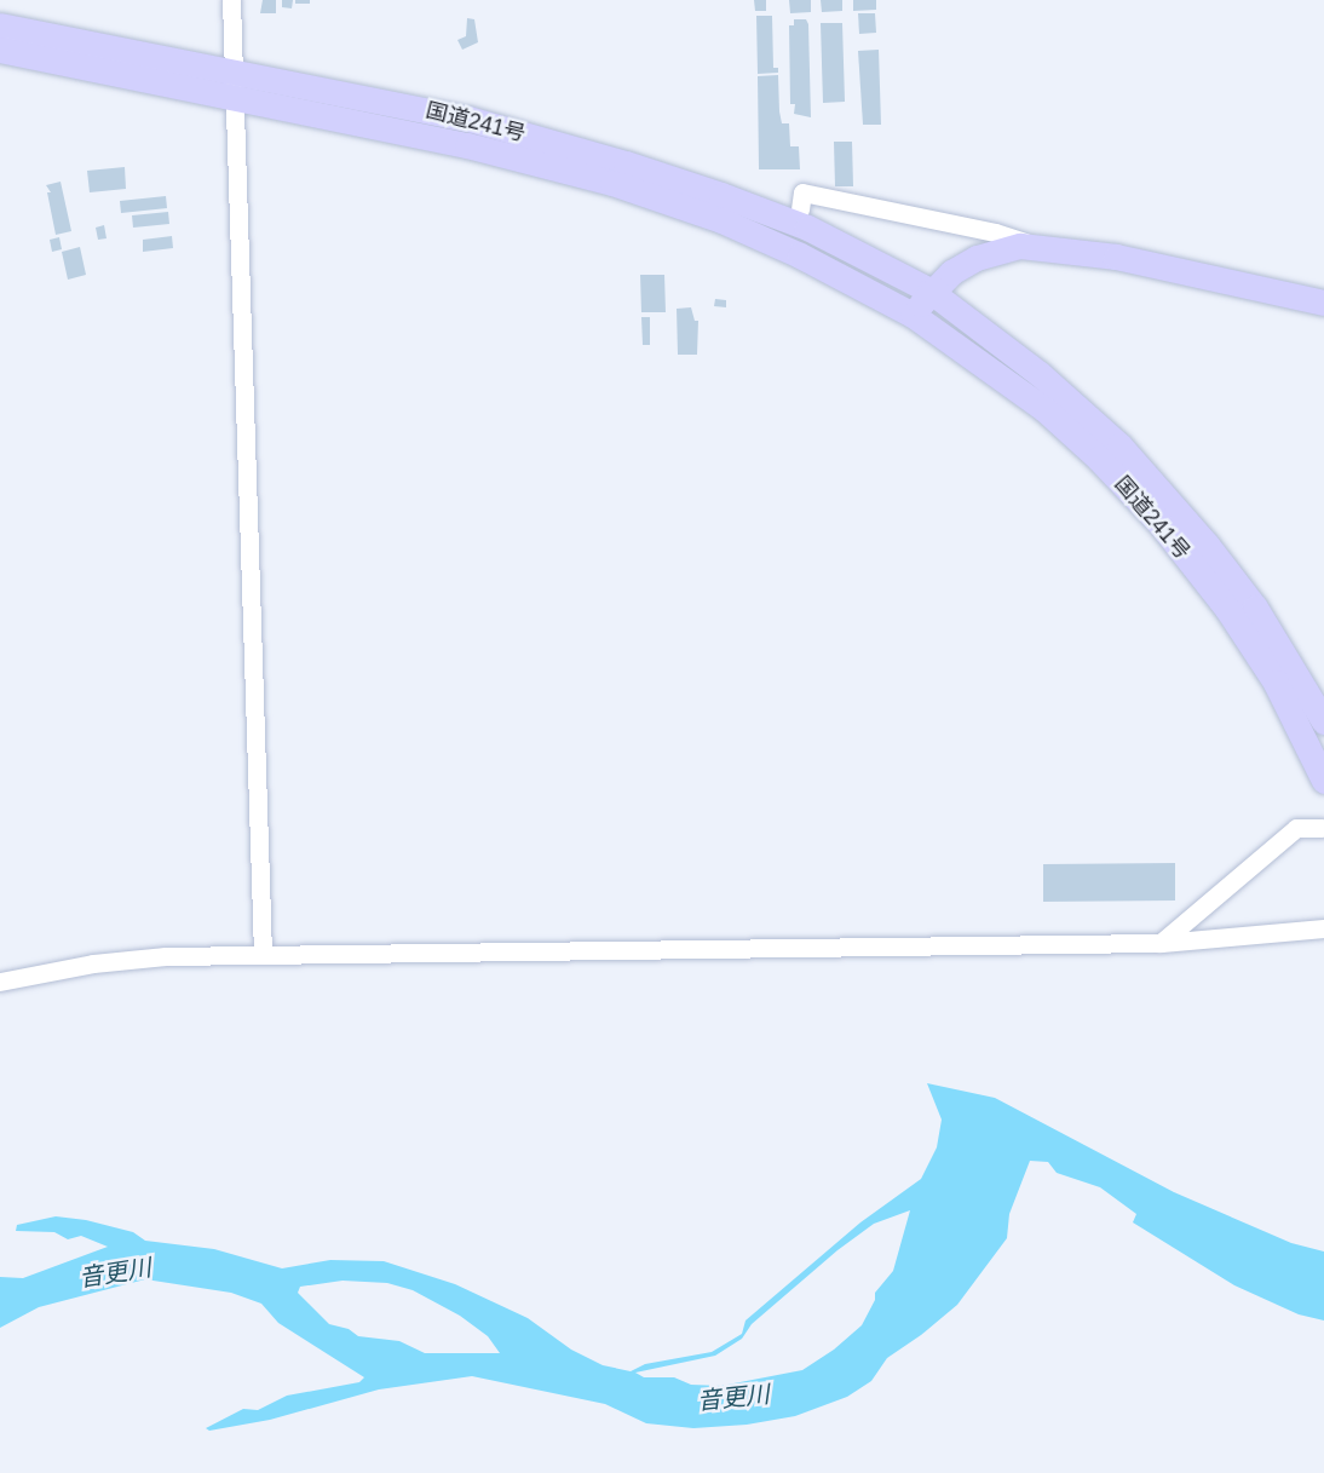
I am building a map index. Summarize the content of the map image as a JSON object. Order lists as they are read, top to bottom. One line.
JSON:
{"streets":{"highway":["国道241号"]},"water":["音更川"]}
